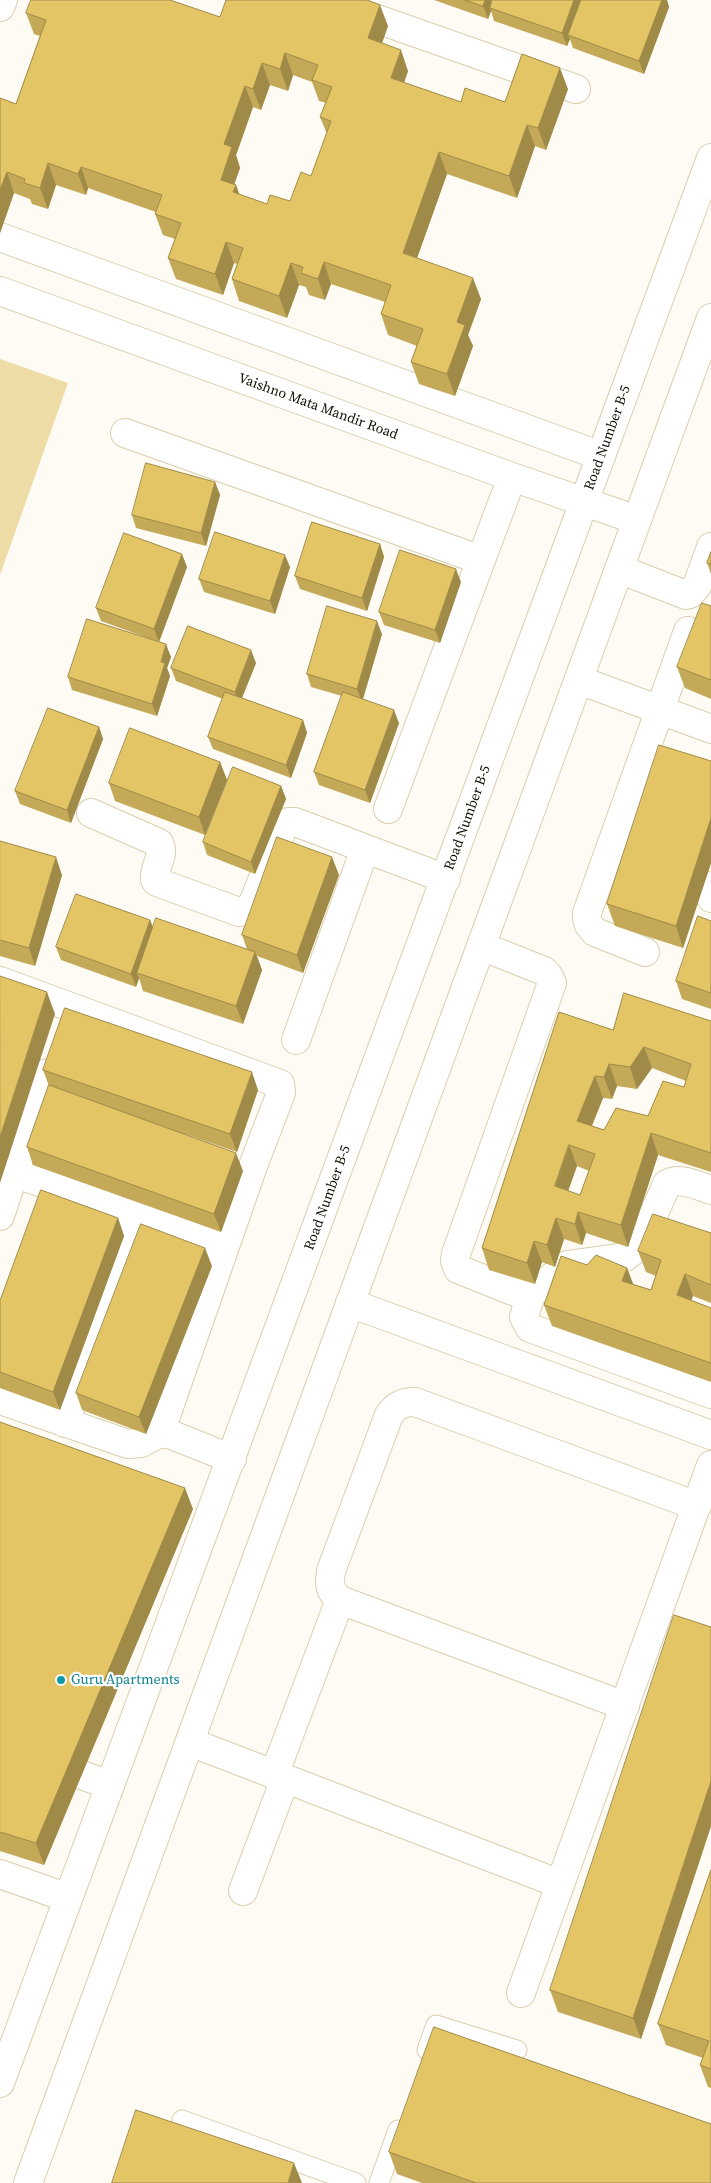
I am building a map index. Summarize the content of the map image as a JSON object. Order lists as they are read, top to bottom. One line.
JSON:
{"streets":{"street":["Vaishno Mata Mandir Road","Road Number B-5"]},"crossings":[["Vaishno Mata Mandir Road","Road Number B-5"]],"places":["Guru Apartments"]}
